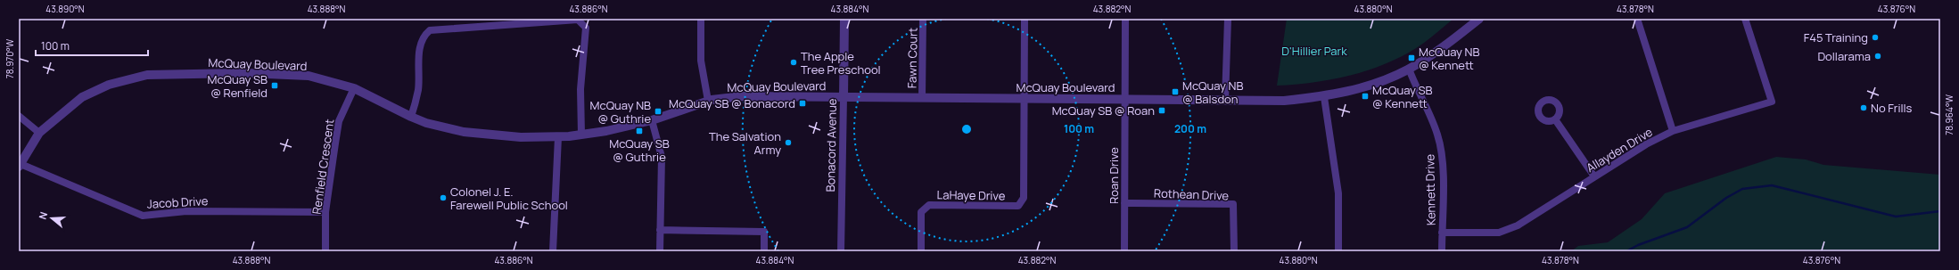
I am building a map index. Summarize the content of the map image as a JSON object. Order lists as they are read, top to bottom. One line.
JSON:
{"streets":{"street":["Fawn Court","McQuay Boulevard","Bonacord Avenue","Allayden Drive","Renfield Crescent","Roan Drive","Kennett Drive","Rothean Drive","LaHaye Drive","Jacob Drive"]},"crossings":[["Fawn Court","McQuay Boulevard"],["McQuay Boulevard","Bonacord Avenue"],["McQuay Boulevard","Renfield Crescent"],["McQuay Boulevard","Roan Drive"],["McQuay Boulevard","Kennett Drive"],["McQuay Boulevard","LaHaye Drive"],["McQuay Boulevard","Jacob Drive"],["Allayden Drive","Kennett Drive"],["Renfield Crescent","Jacob Drive"],["Roan Drive","Rothean Drive"]],"parks":["D'Hillier Park"],"places":{"other":["F45 Training","Dollarama","The Apple Tree Preschool","No Frills","The Salvation Army","Colonel J. E. Farewell Public School"],"transit":["McQuay NB @ Kennett","McQuay SB @ Renfield","McQuay NB @ Balsdon","McQuay SB @ Kennett","McQuay SB @ Bonacord","McQuay SB @ Roan","McQuay NB @ Guthrie","McQuay SB @ Guthrie"]},"scale_bar":"100 m","north":"left","coordinates":["43.890°N","43.888°N","43.886°N","43.884°N","43.882°N","43.880°N","43.878°N","43.876°N","78.970°W","78.964°W"],"rings":["100 m","200 m"]}
